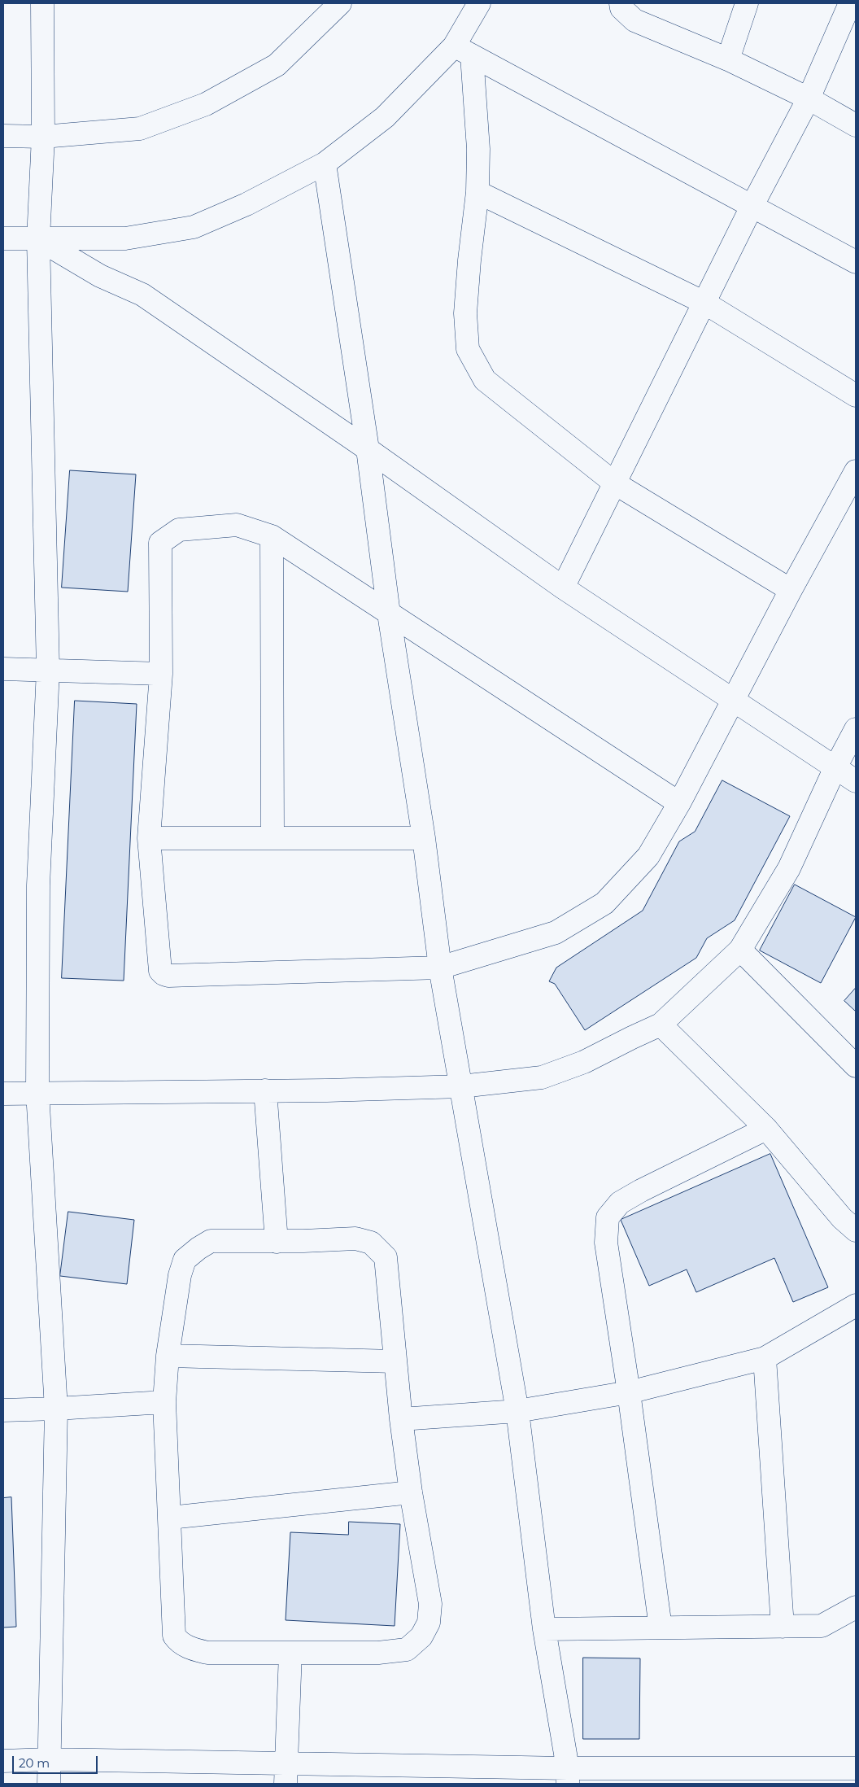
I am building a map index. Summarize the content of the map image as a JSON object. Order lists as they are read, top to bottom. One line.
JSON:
{"scale_bar":"20 m"}
